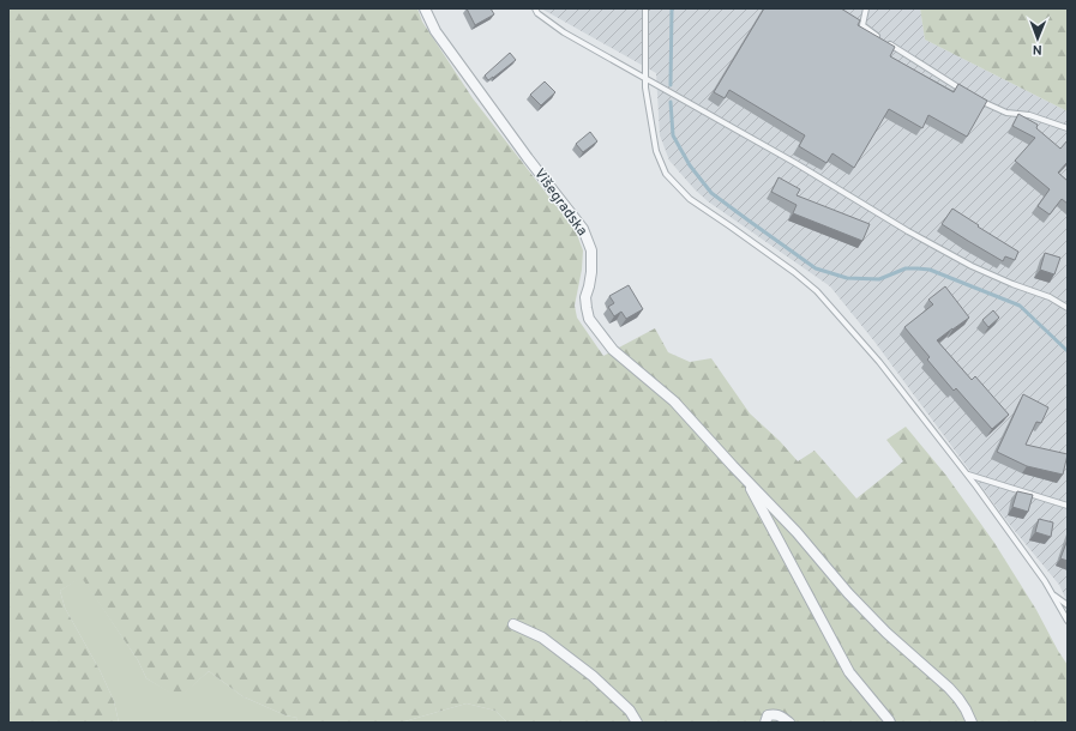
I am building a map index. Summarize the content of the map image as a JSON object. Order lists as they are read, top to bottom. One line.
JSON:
{"streets":{"street":["Višegradska"]},"north":"bottom"}
